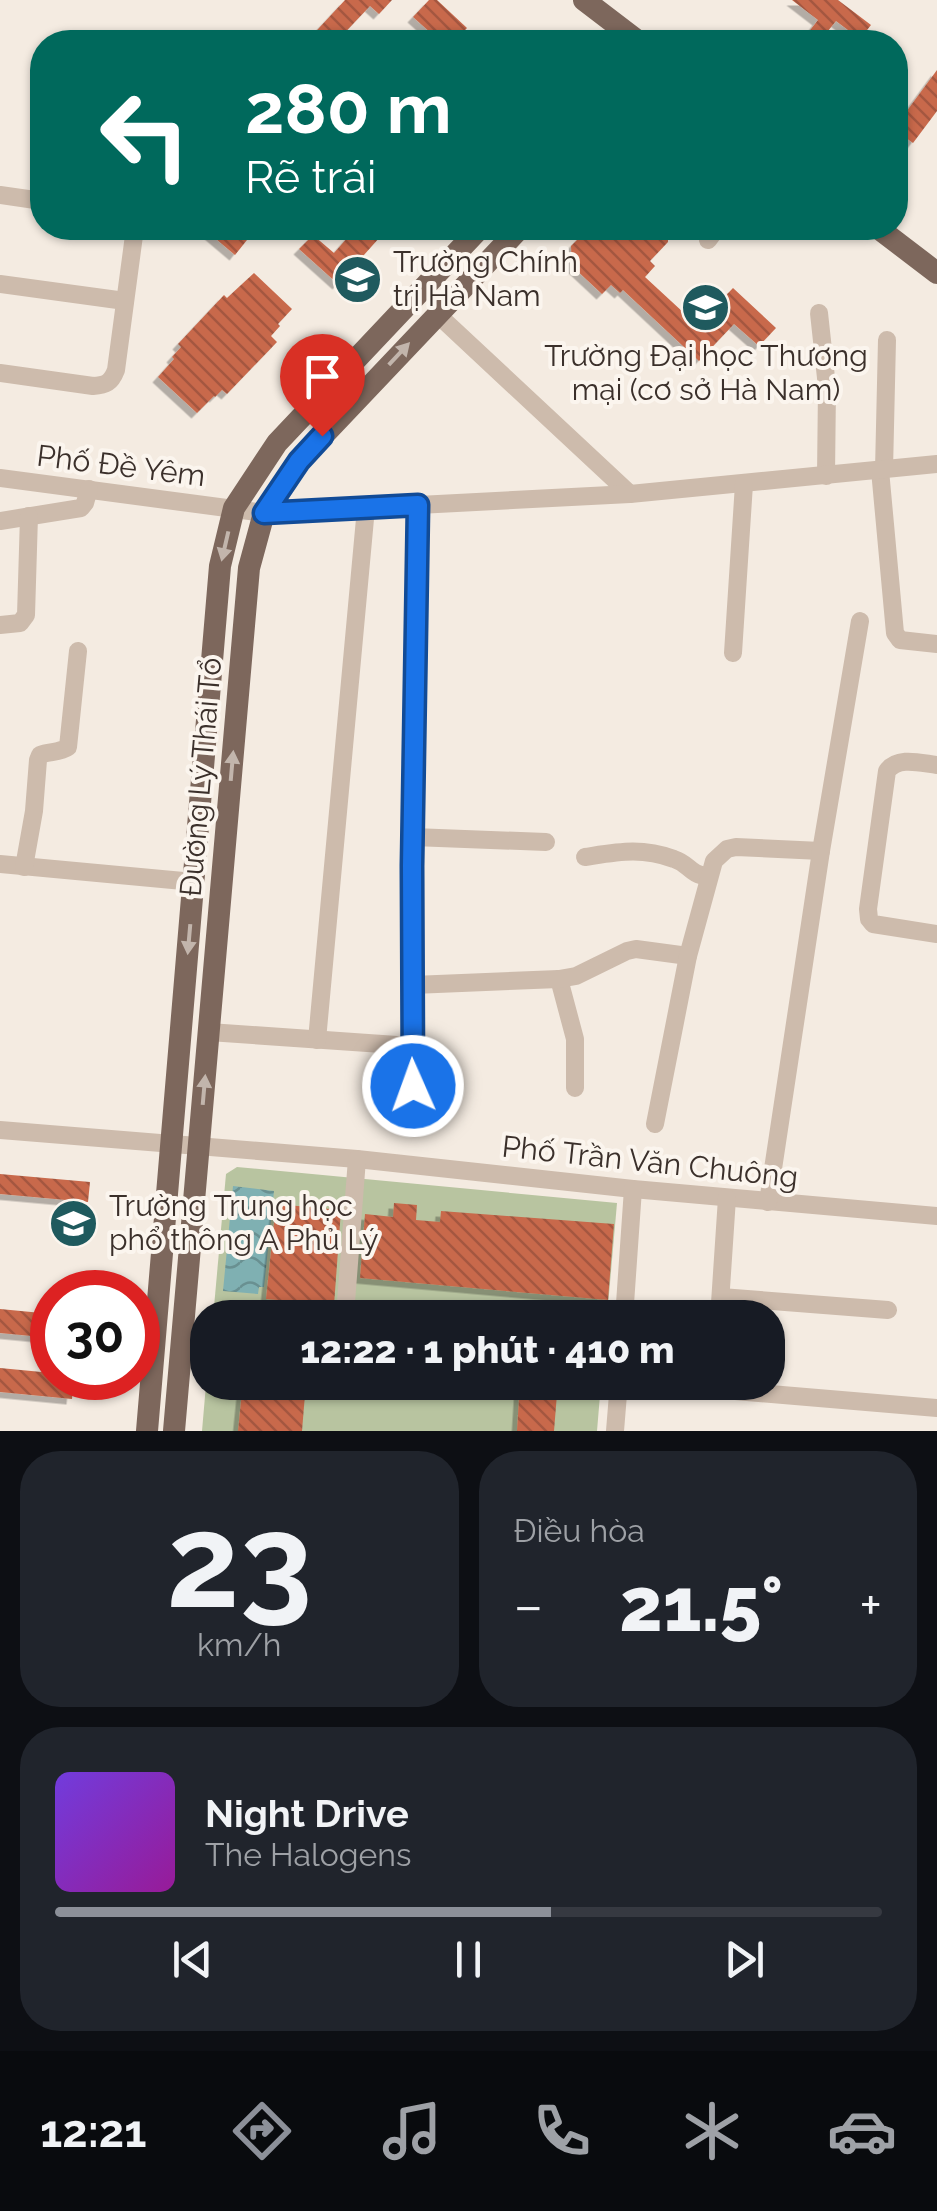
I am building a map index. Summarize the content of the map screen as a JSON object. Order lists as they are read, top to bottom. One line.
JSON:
{"streets":{"main road":["Đường Lý Thái Tổ"],"street":["Phố Đề Yêm","Phố Trần Văn Chuông"]},"crossings":[["Phố Đề Yêm","Đường Lý Thái Tổ"],["Đường Lý Thái Tổ","Phố Trần Văn Chuông"]],"places":{"school or university":["Trường Chính trị Hà Nam","Trường Đại học Thương mại (cơ sở Hà Nam)","Trường Trung học phổ thông A Phủ Lý"]},"page":{"turn":["280 m","Rẽ trái"],"limit":"30","trip":"12:22 · 1 phút · 410 m","tile":[["23","km/h"],"Điều hòa"],"heat":["−","21.5°","+"],"song":["Night Drive","The Halogens"],"tabs":"12:21"}}
